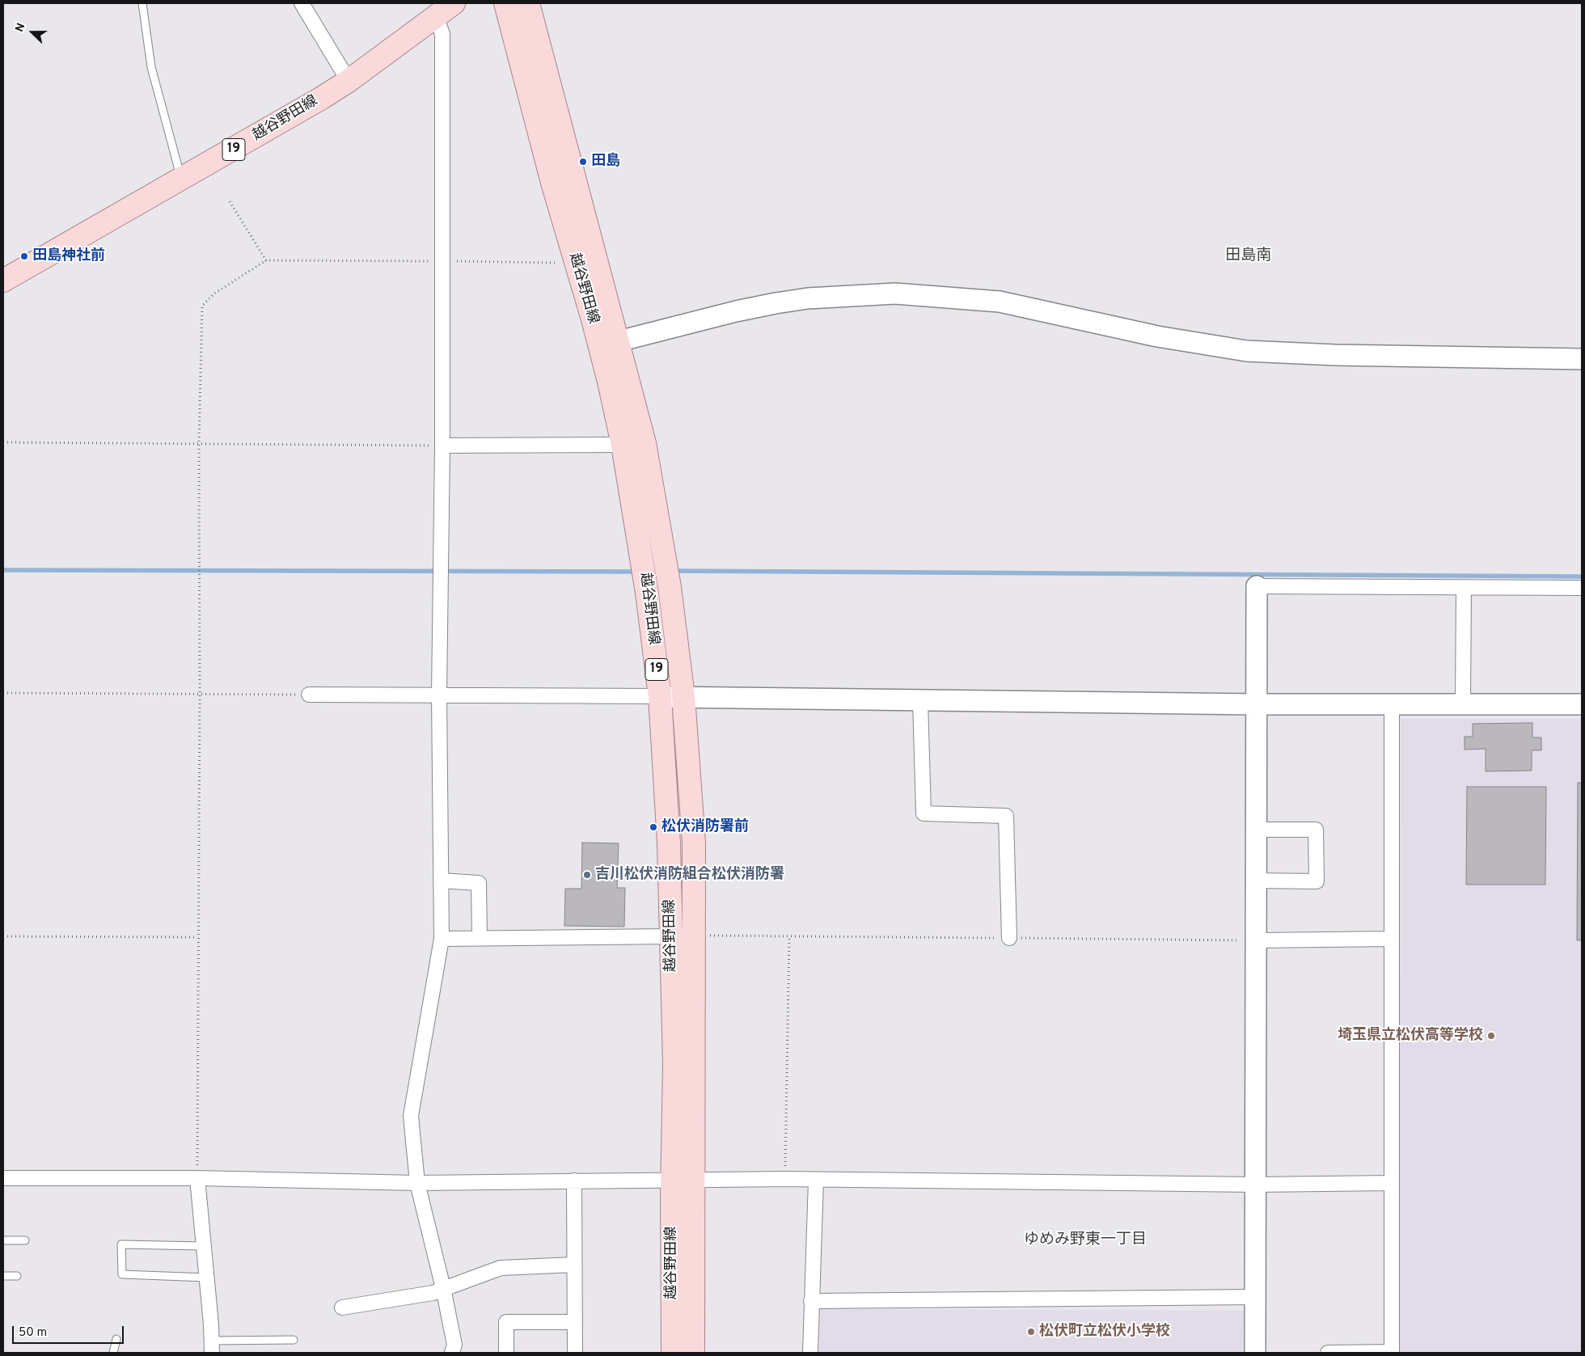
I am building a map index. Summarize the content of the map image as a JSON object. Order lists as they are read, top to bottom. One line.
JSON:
{"streets":{"main road":["越谷野田線","19"]},"districts":["田島南","ゆめみ野東一丁目"],"places":["田島","田島神社前","松伏消防署前","吉川松伏消防組合松伏消防署","埼玉県立松伏高等学校","松伏町立松伏小学校"],"scale_bar":"50 m","north":"left"}
